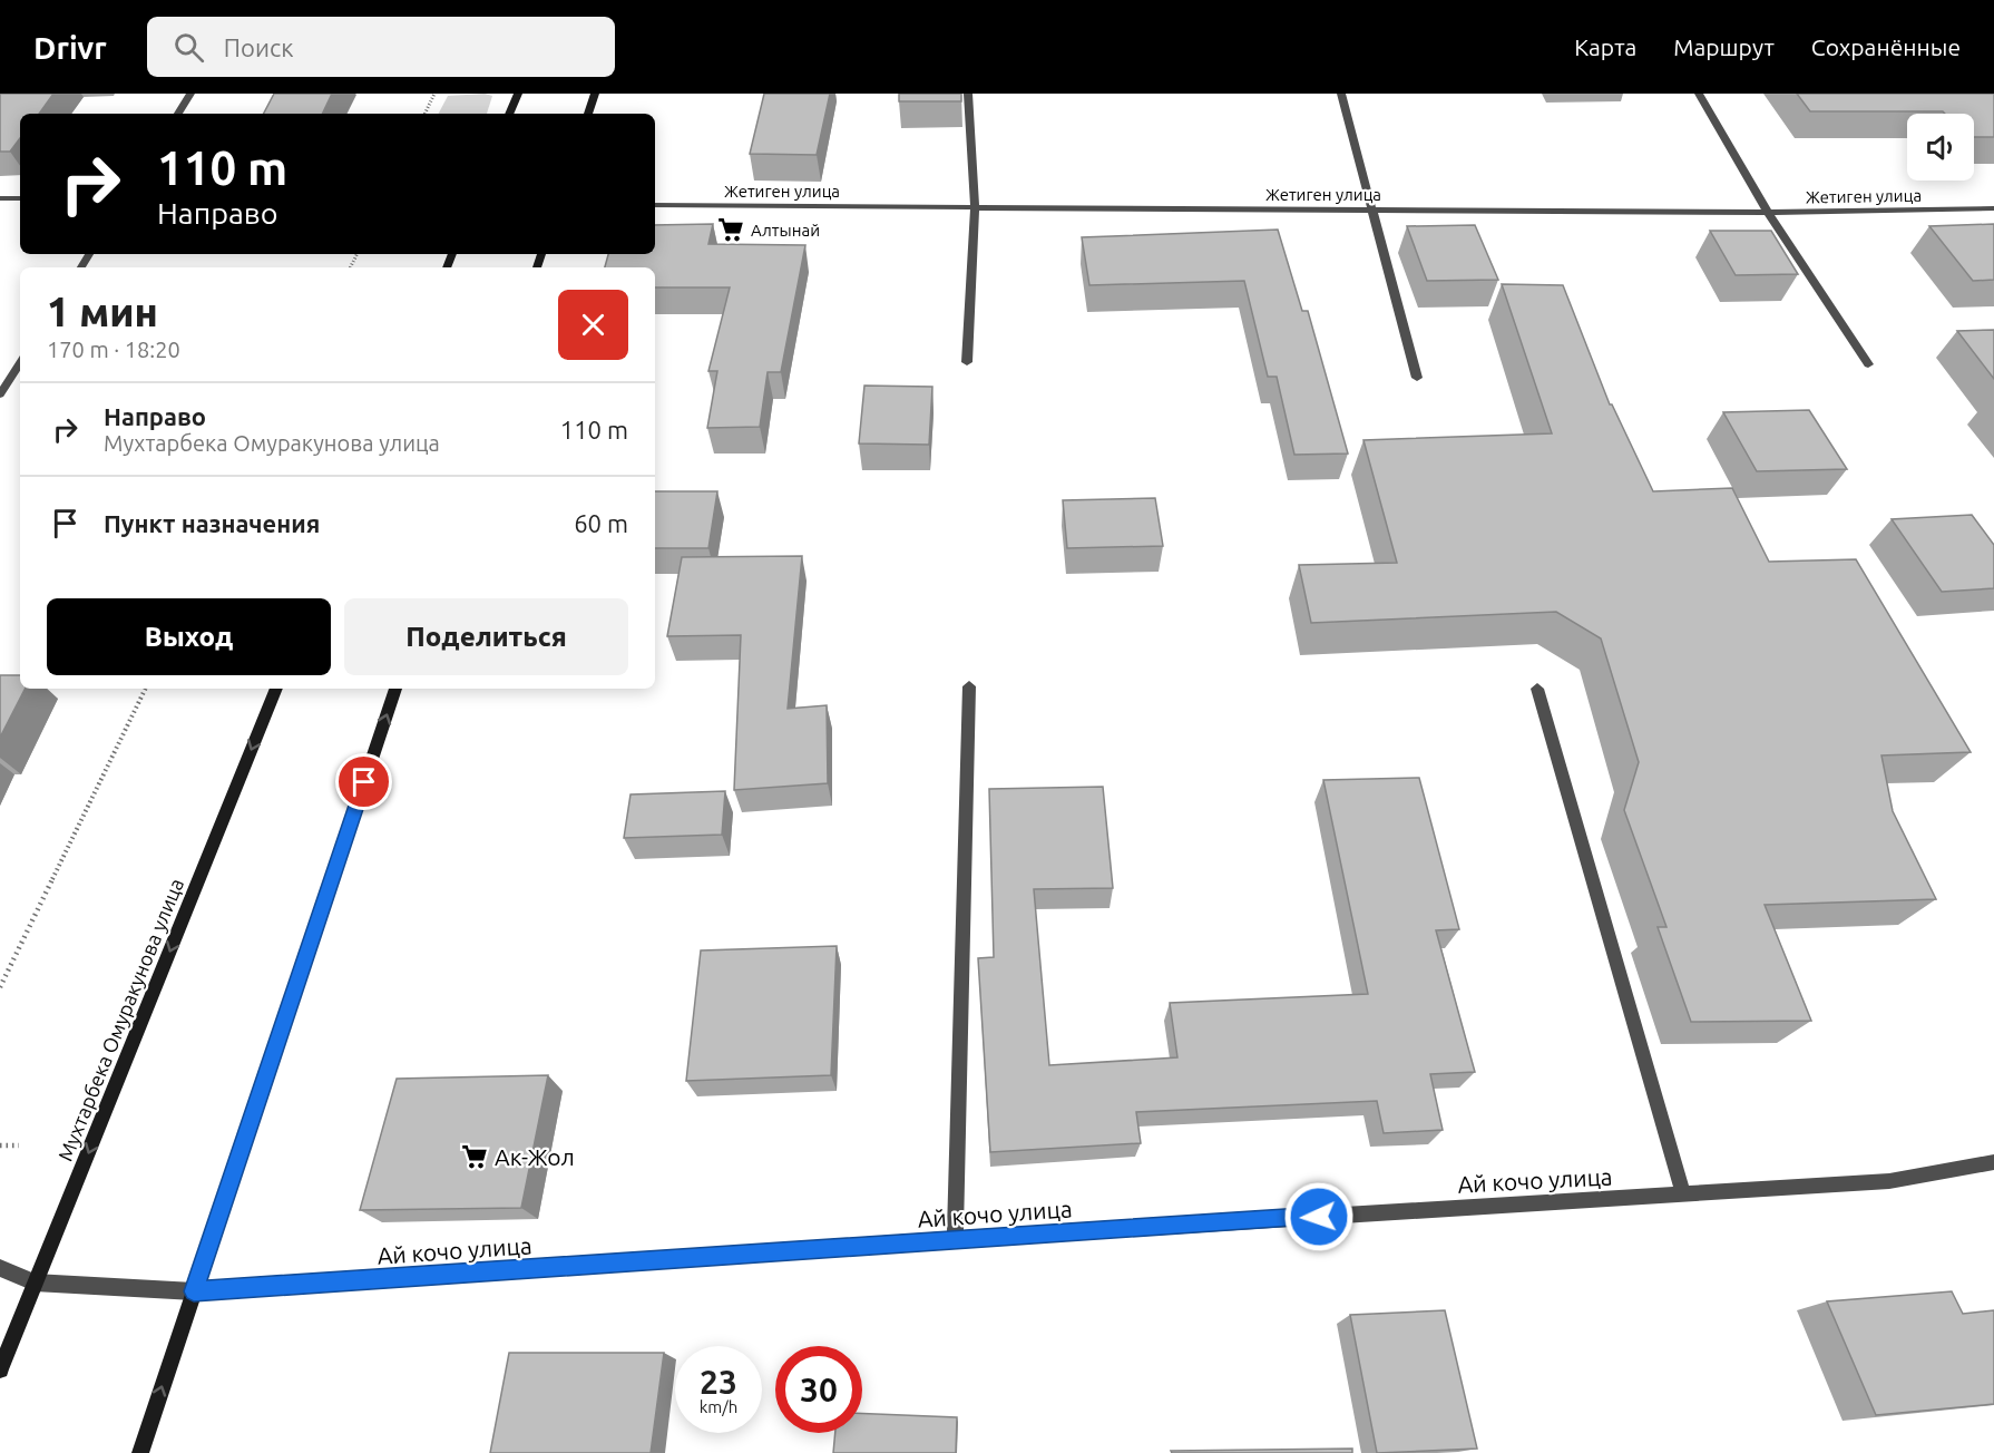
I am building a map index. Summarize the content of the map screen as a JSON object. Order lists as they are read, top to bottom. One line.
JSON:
{"streets":{"main road":["Мухтарбека Омуракунова улица"],"street":["Жетиген улица","Ай кочо улица"]},"crossings":[["Мухтарбека Омуракунова улица","Ай кочо улица"]],"one_way":["Мухтарбека Омуракунова улица"],"places":{"supermarket":["Алтынай","Ак-Жол"]},"page":{"header":"Drivr","search":"Поиск","nav":["Карта","Маршрут","Сохранённые"],"turn":["110 m","Направо"],"heading":["1 мин","170 m · 18:20"],"list":[{"name":"Направо","note":"Мухтарбека Омуракунова улица","value":"110 m"},{"name":"Пункт назначения","value":"60 m"}],"buttons":["Выход","Поделиться"],"speed":"23 km/h","limit":"30"}}
